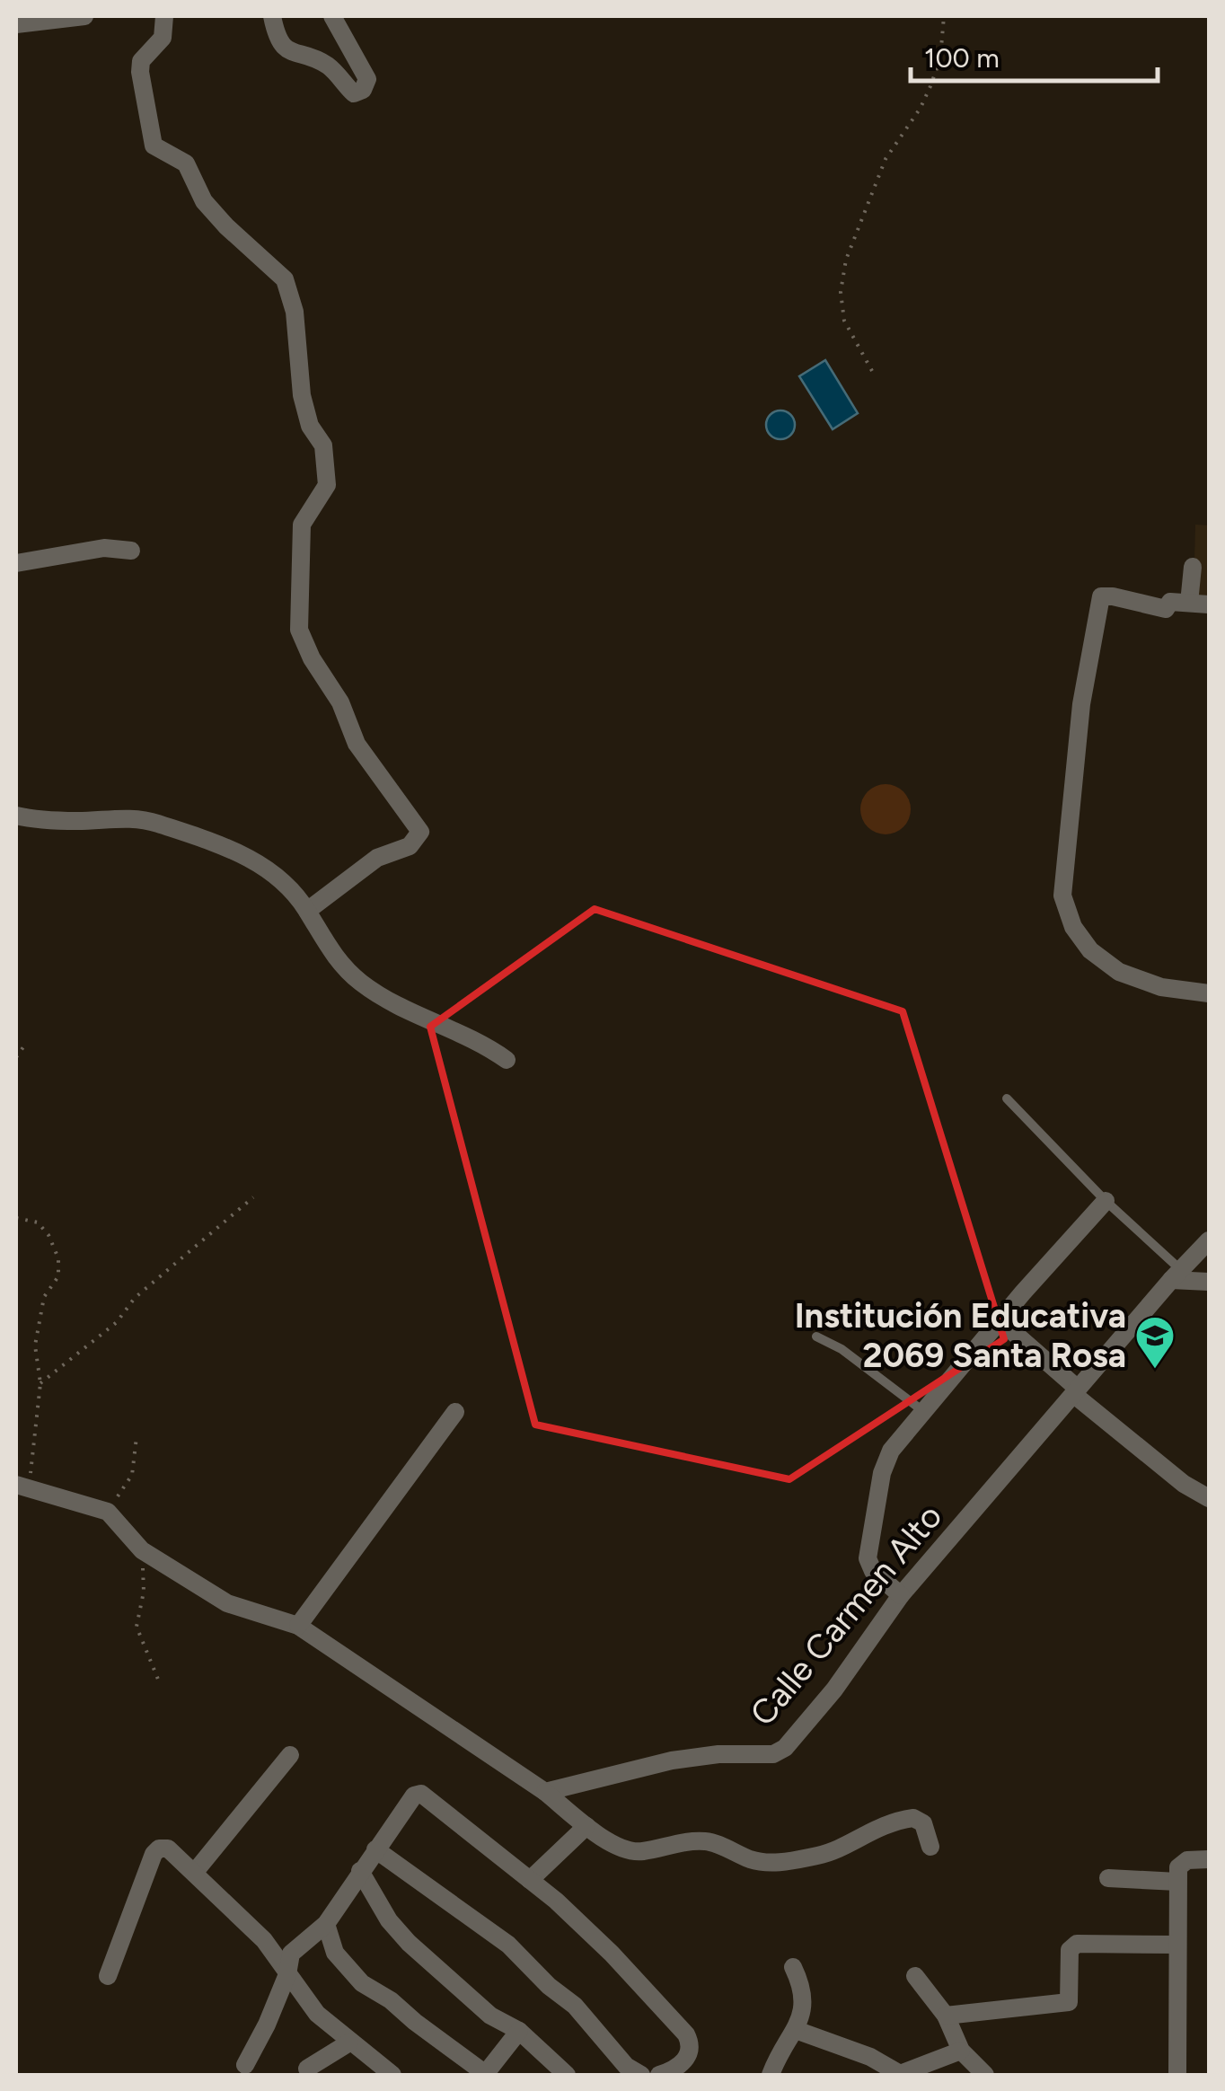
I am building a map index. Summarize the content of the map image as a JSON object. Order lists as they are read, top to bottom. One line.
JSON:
{"streets":{"street":["Calle Carmen Alto"]},"places":{"school or university":["Institución Educativa 2069 Santa Rosa"]},"scale_bar":"100 m"}
